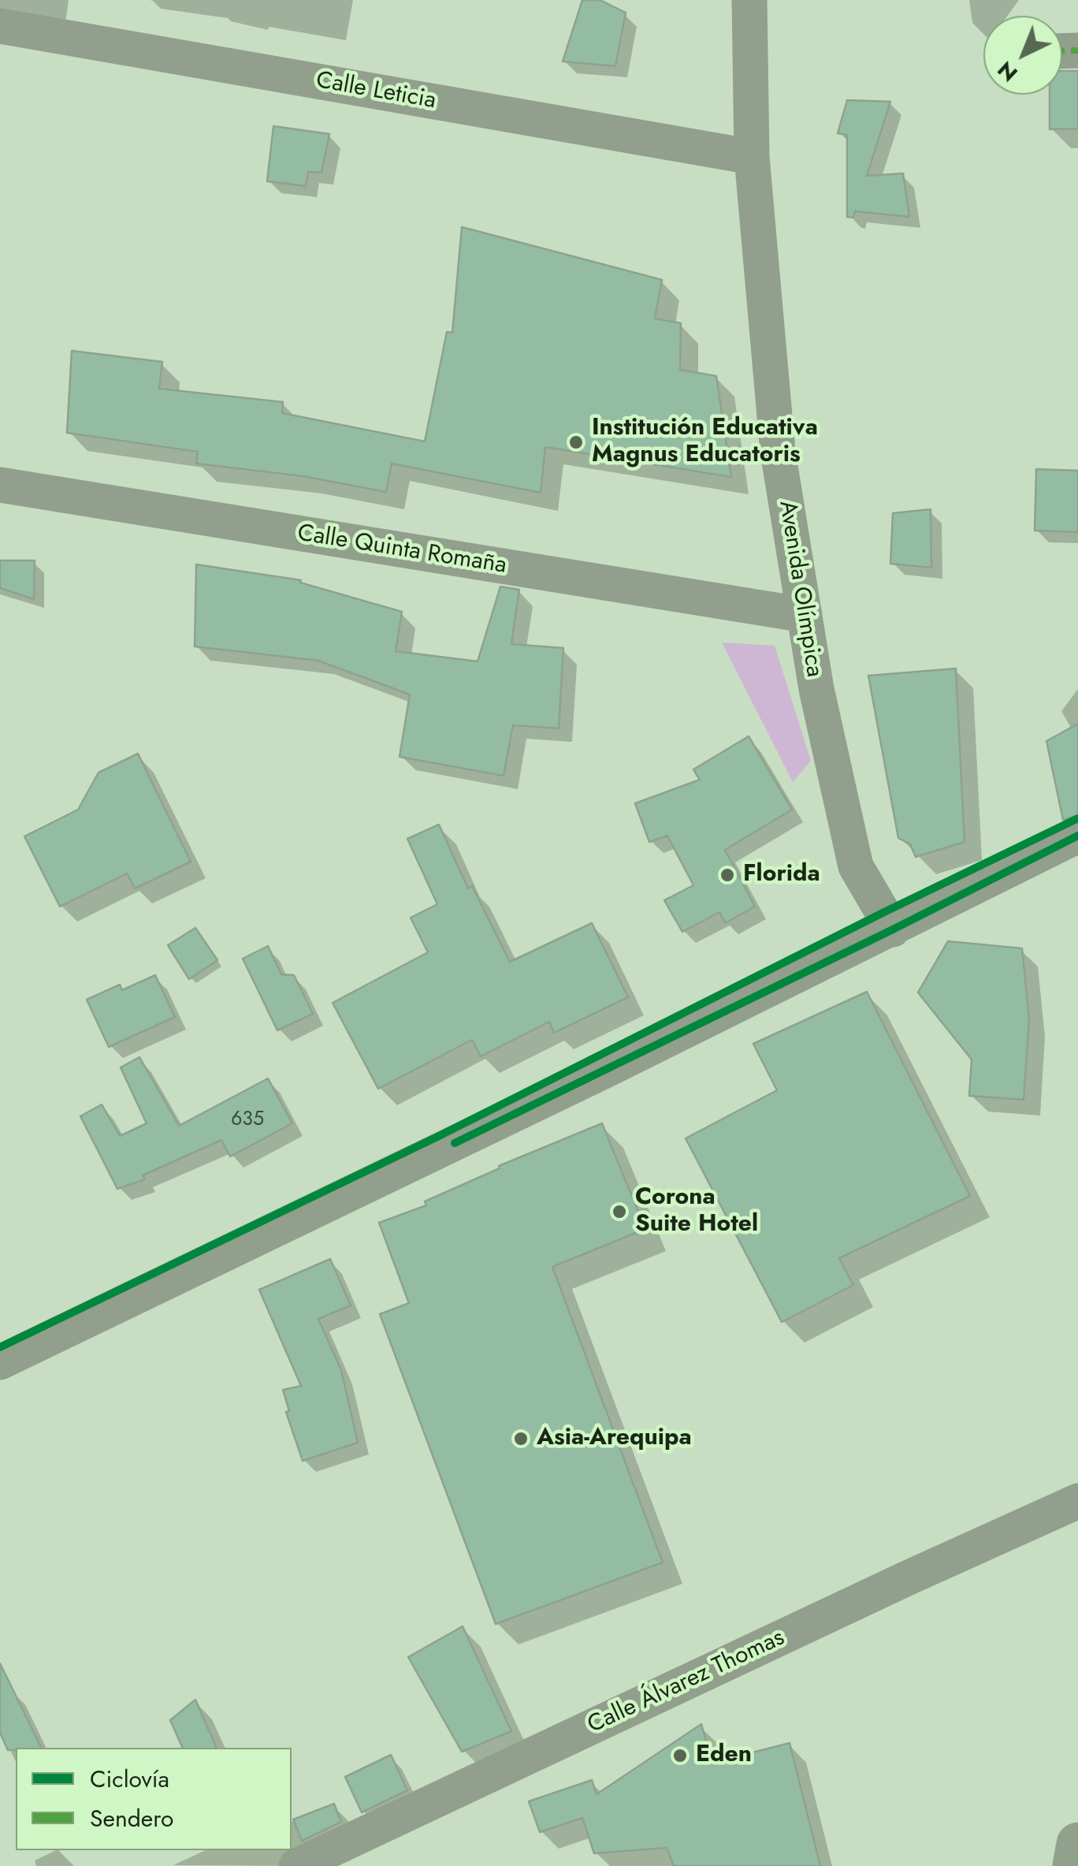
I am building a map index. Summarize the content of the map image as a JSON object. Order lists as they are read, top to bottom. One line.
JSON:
{"streets":{"street":["Calle Leticia","Calle Quinta Romaña","Avenida Olímpica","Calle Álvarez Thomas"]},"crossings":[["Calle Leticia","Avenida Olímpica"],["Calle Quinta Romaña","Avenida Olímpica"]],"places":["Institución Educativa Magnus Educatoris","Florida","Corona Suite Hotel","Asia-Arequipa","Eden"],"house_numbers":["635"],"legend":["Ciclovía","Sendero"],"north":"bottom left"}
